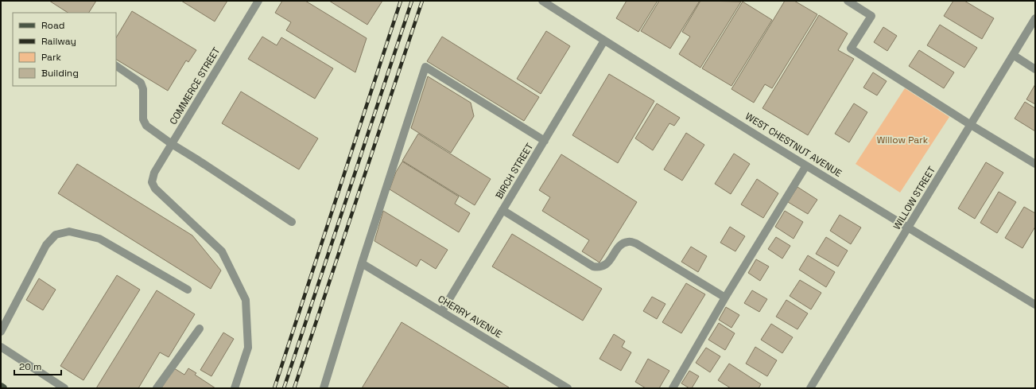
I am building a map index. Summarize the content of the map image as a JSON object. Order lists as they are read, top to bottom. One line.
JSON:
{"streets":{"street":["COMMERCE STREET","WEST CHESTNUT AVENUE","BIRCH STREET","WILLOW STREET","CHERRY AVENUE"]},"crossings":[["WEST CHESTNUT AVENUE","BIRCH STREET"],["WEST CHESTNUT AVENUE","WILLOW STREET"],["BIRCH STREET","CHERRY AVENUE"]],"parks":["Willow Park"],"legend":["Road","Railway","Park","Building"],"scale_bar":"20 m"}
